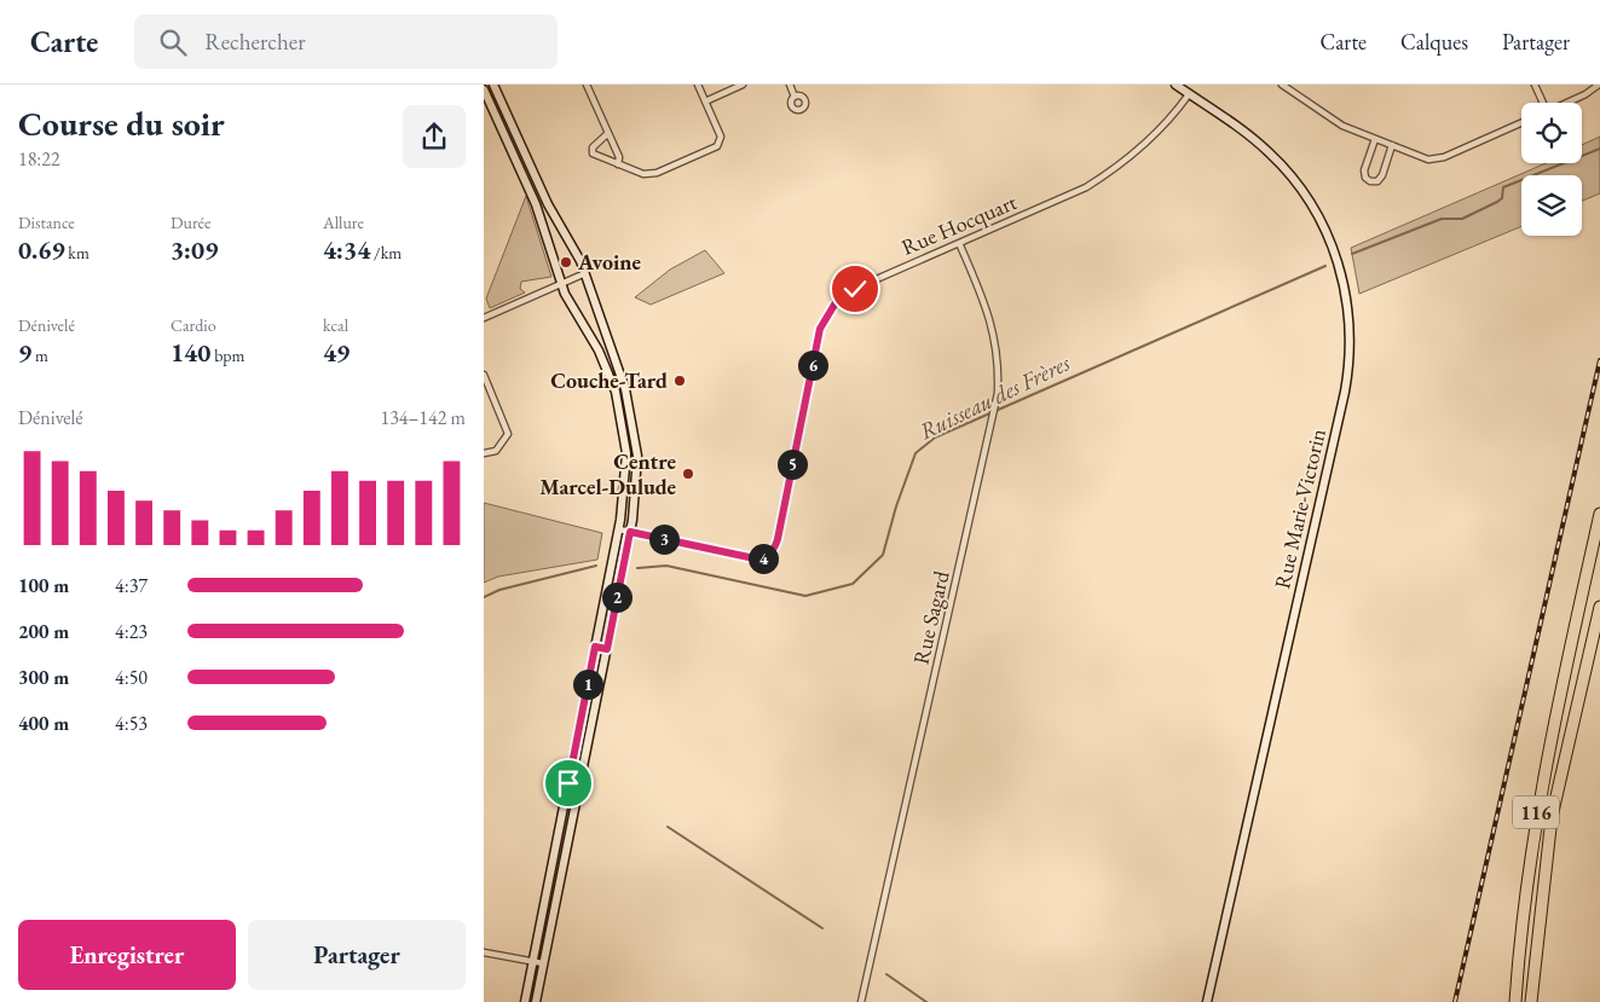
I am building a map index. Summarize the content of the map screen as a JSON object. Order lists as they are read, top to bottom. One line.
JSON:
{"streets":{"highway":["116"],"street":["Rue Hocquart","Rue Marie-Victorin","Rue Sagard"]},"crossings":[["Rue Hocquart","Rue Marie-Victorin"],["Rue Hocquart","Rue Sagard"]],"water":["Ruisseau des Frères"],"places":["Avoine","Couche-Tard","Centre Marcel-Dulude"],"page":{"header":"Carte","search":"Rechercher","nav":["Carte","Calques","Partager"],"heading":["Course du soir","18:22"],"stats":[["Distance","0.69 km"],["Durée","3:09"],["Allure","4:34 /km"],["Dénivelé","9 m"],["Cardio","140 bpm"],["kcal","49"]],"pins":["6","5","3","4","2","1"],"chart":["Dénivelé","134–142 m"],"list":[{"name":"100 m","note":"4:37"},{"name":"200 m","note":"4:23"},{"name":"300 m","note":"4:50"},{"name":"400 m","note":"4:53"}],"buttons":["Enregistrer","Partager"]}}
